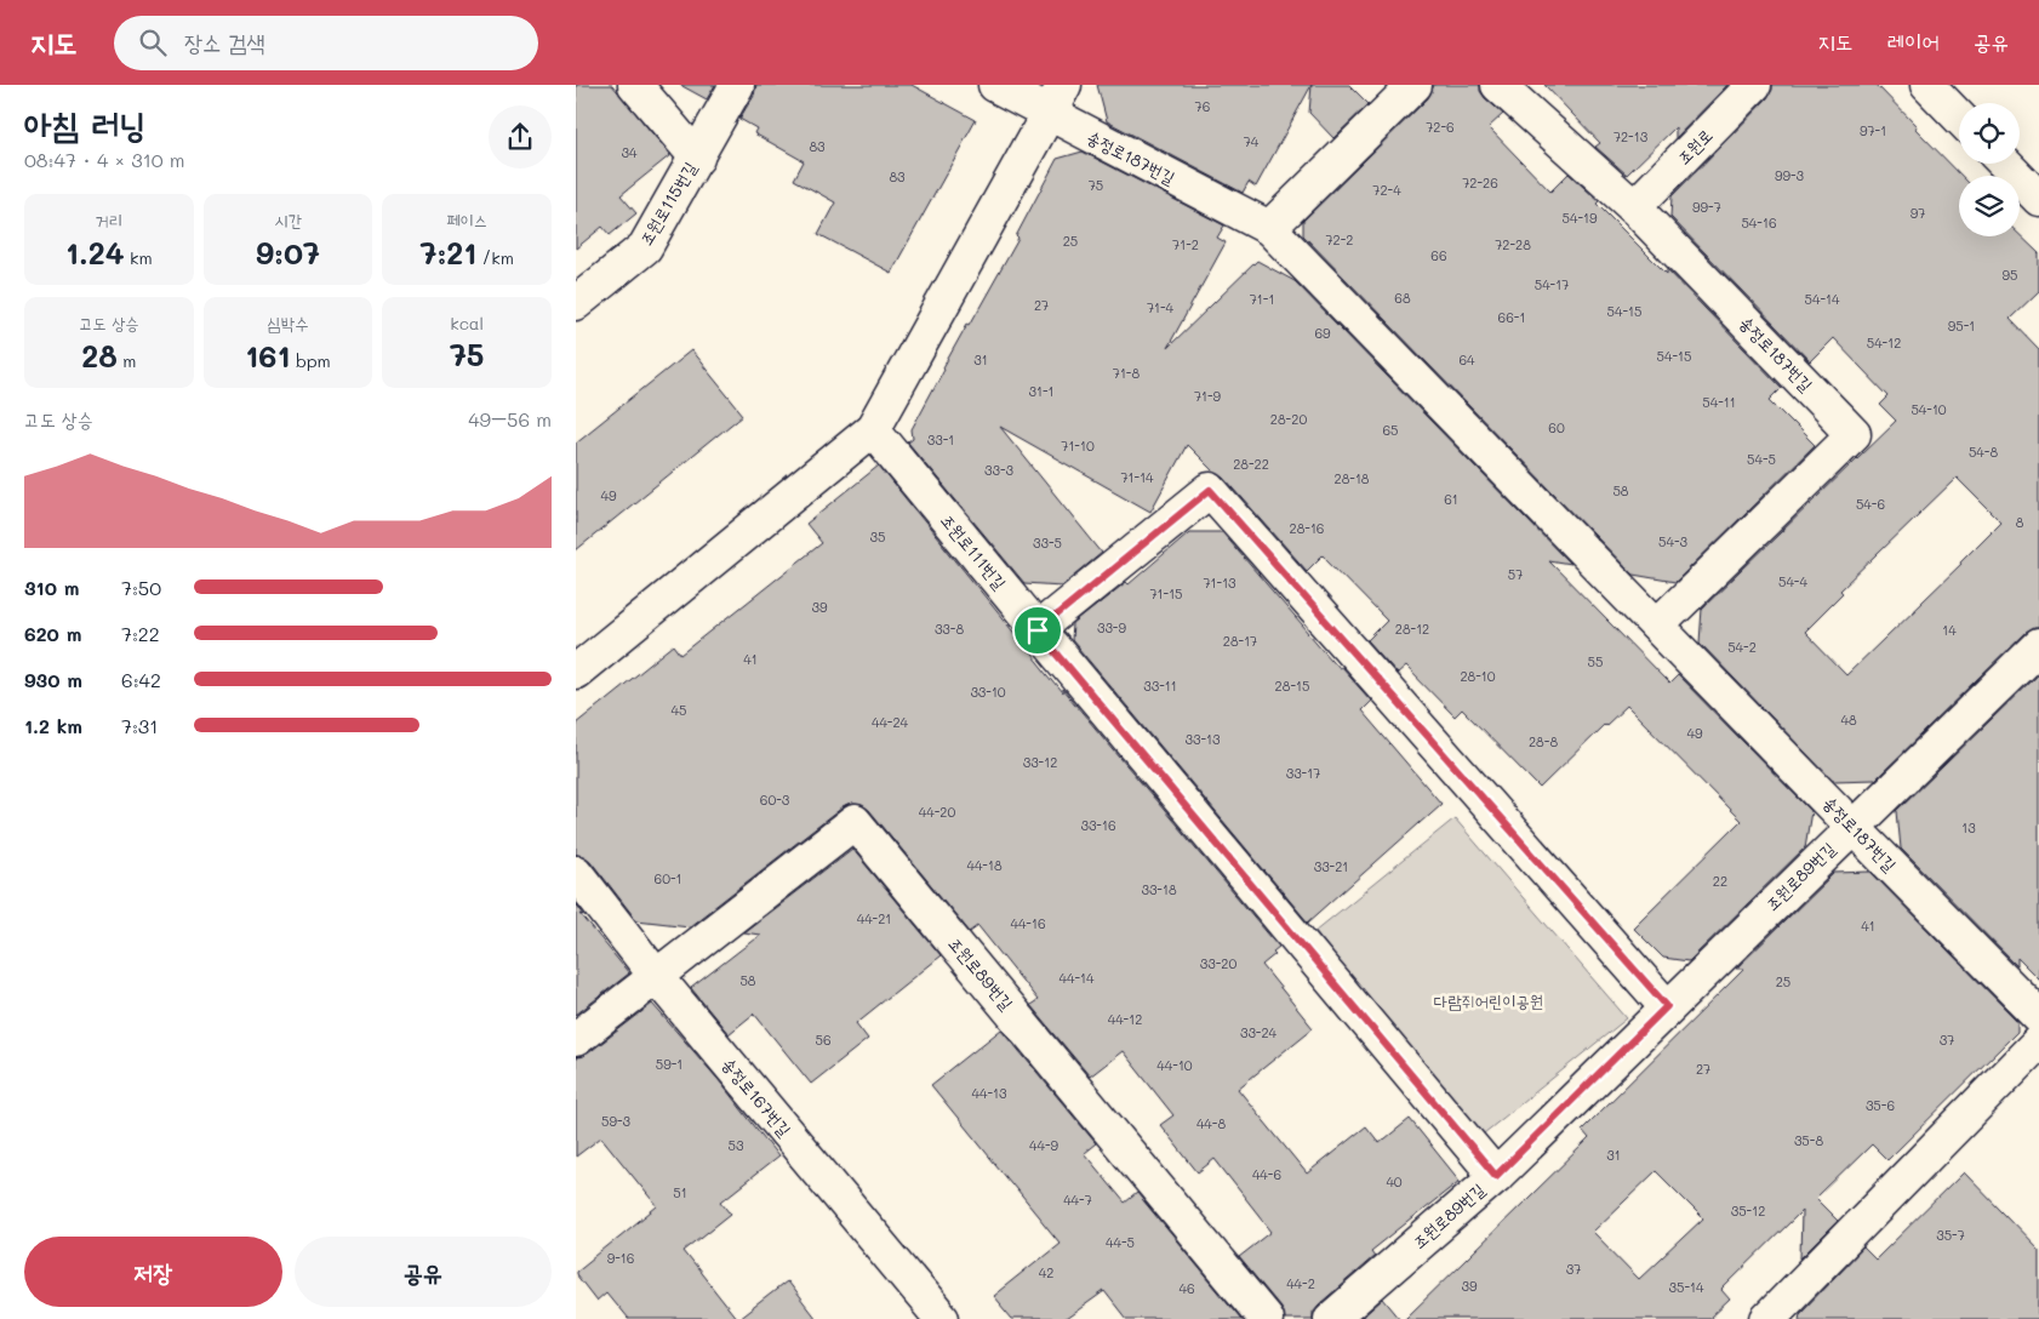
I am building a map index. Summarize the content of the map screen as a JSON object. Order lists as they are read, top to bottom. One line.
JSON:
{"streets":{"street":["조원로","송정로187번길","조원로115번길","조원로111번길","조원로89번길","송정로167번길"]},"crossings":[["조원로","송정로187번길"],["송정로187번길","조원로89번길"],["조원로111번길","조원로89번길"],["조원로89번길","송정로167번길"]],"parks":["다람쥐어린이공원"],"house_numbers":["76","72-6","97-1","72-13","74","83","34","99-3","83","72-26","75","72-4","99-7","97","54-19","54-16","72-2","25","71-2","72-28","66","95","54-17","68","71-1","54-14","27","71-4","54-15","66-1","95-1","69","54-12","54-15","31","64","71-8","31-1","71-9","54-11","54-10","28-20","60","65","33-1","71-10","54-8","54-5","28-22","33-3","71-14","28-18","58","49","61","54-6","8","28-16","35","54-3","33-5","57","54-4","71-13","71-15","39","33-9","33-8","28-12","14","28-17","54-2","41","55","28-10","33-11","28-15","33-10","45","48","44-24","49","33-13","28-8","33-12","33-17","60-3","44-20","33-16","13","44-18","33-21","60-1","22","33-18","44-21","44-16","41","33-20","44-14","58","25","44-12","33-24","56","37","59-1","44-10","27","44-13","35-6","59-3","44-8","35-8","53","44-9","31","44-6","40","51","44-7","35-12","35-7","44-5","9-16","37","42","44-2","39","35-14","46"],"page":{"header":"지도","search":"장소 검색","nav":["지도","레이어","공유"],"heading":["아침 러닝","08:47 · 4 × 310 m"],"stats":[["거리","1.24 km"],["시간","9:07"],["페이스","7:21 /km"],["고도 상승","28 m"],["심박수","161 bpm"],["kcal","75"]],"chart":["고도 상승","49–56 m"],"list":[{"name":"310 m","note":"7:50"},{"name":"620 m","note":"7:22"},{"name":"930 m","note":"6:42"},{"name":"1.2 km","note":"7:31"}],"buttons":["저장","공유"]}}
